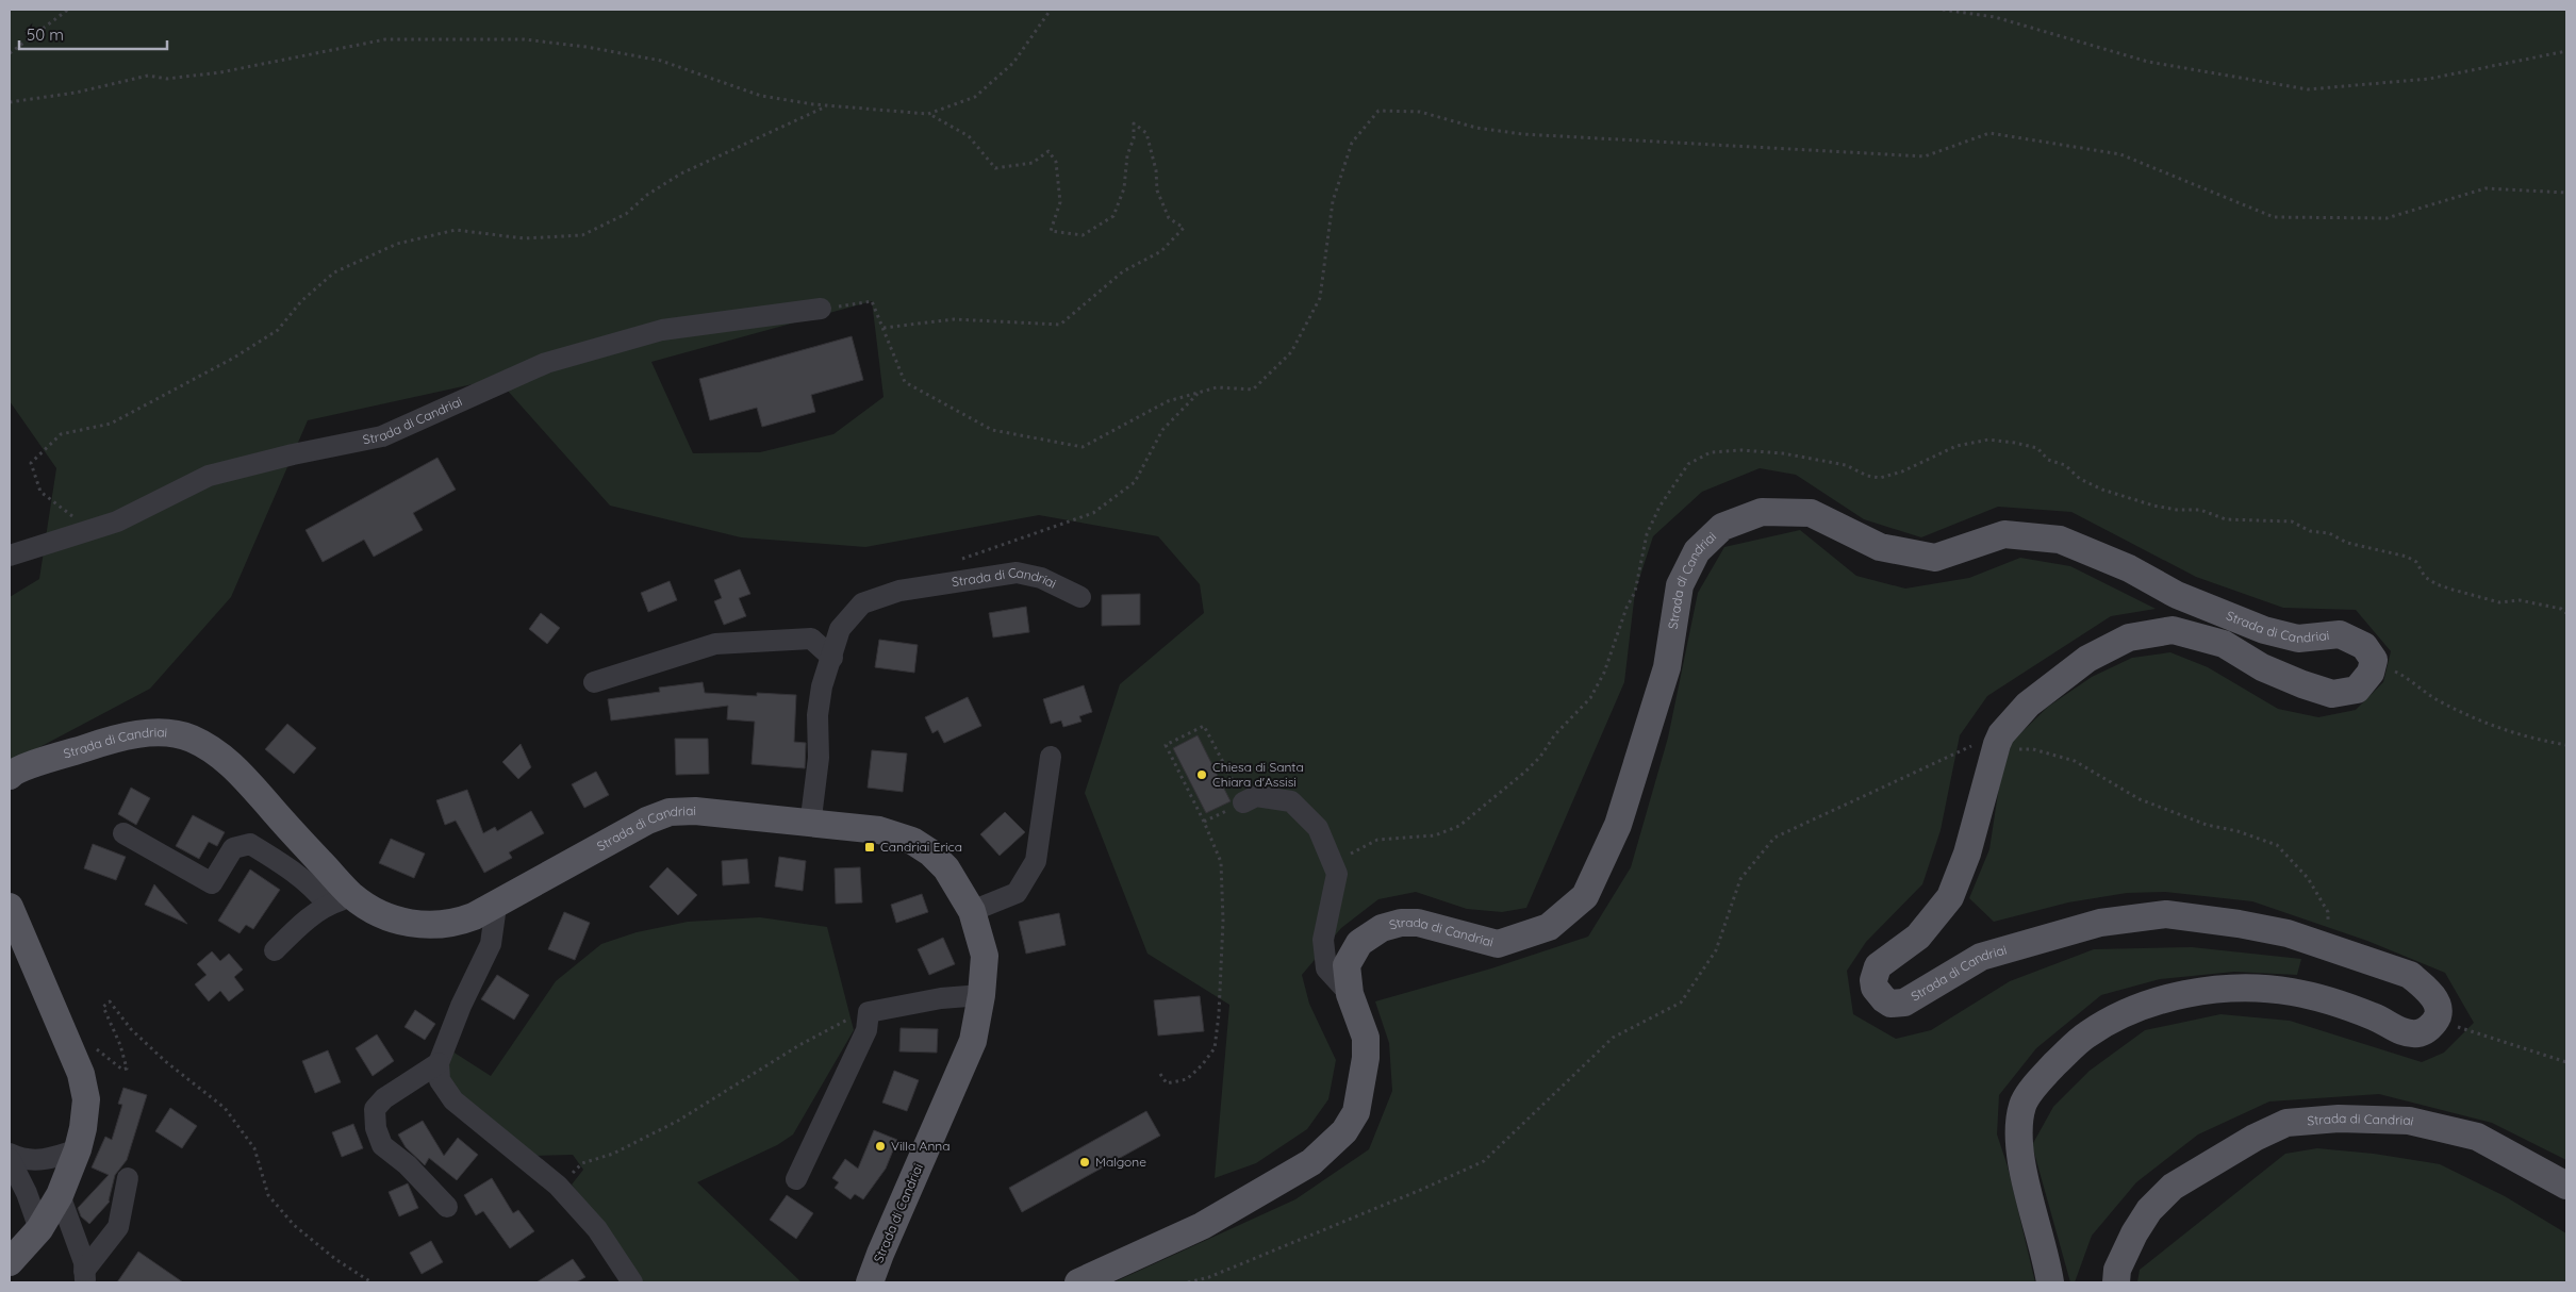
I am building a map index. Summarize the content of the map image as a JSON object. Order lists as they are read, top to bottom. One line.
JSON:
{"streets":{"main road":["Strada di Candriai"]},"places":{"other":["Chiesa di Santa Chiara d'Assisi","Villa Anna","Malgone"],"transit":["Candriai Erica"]},"scale_bar":"50 m"}
